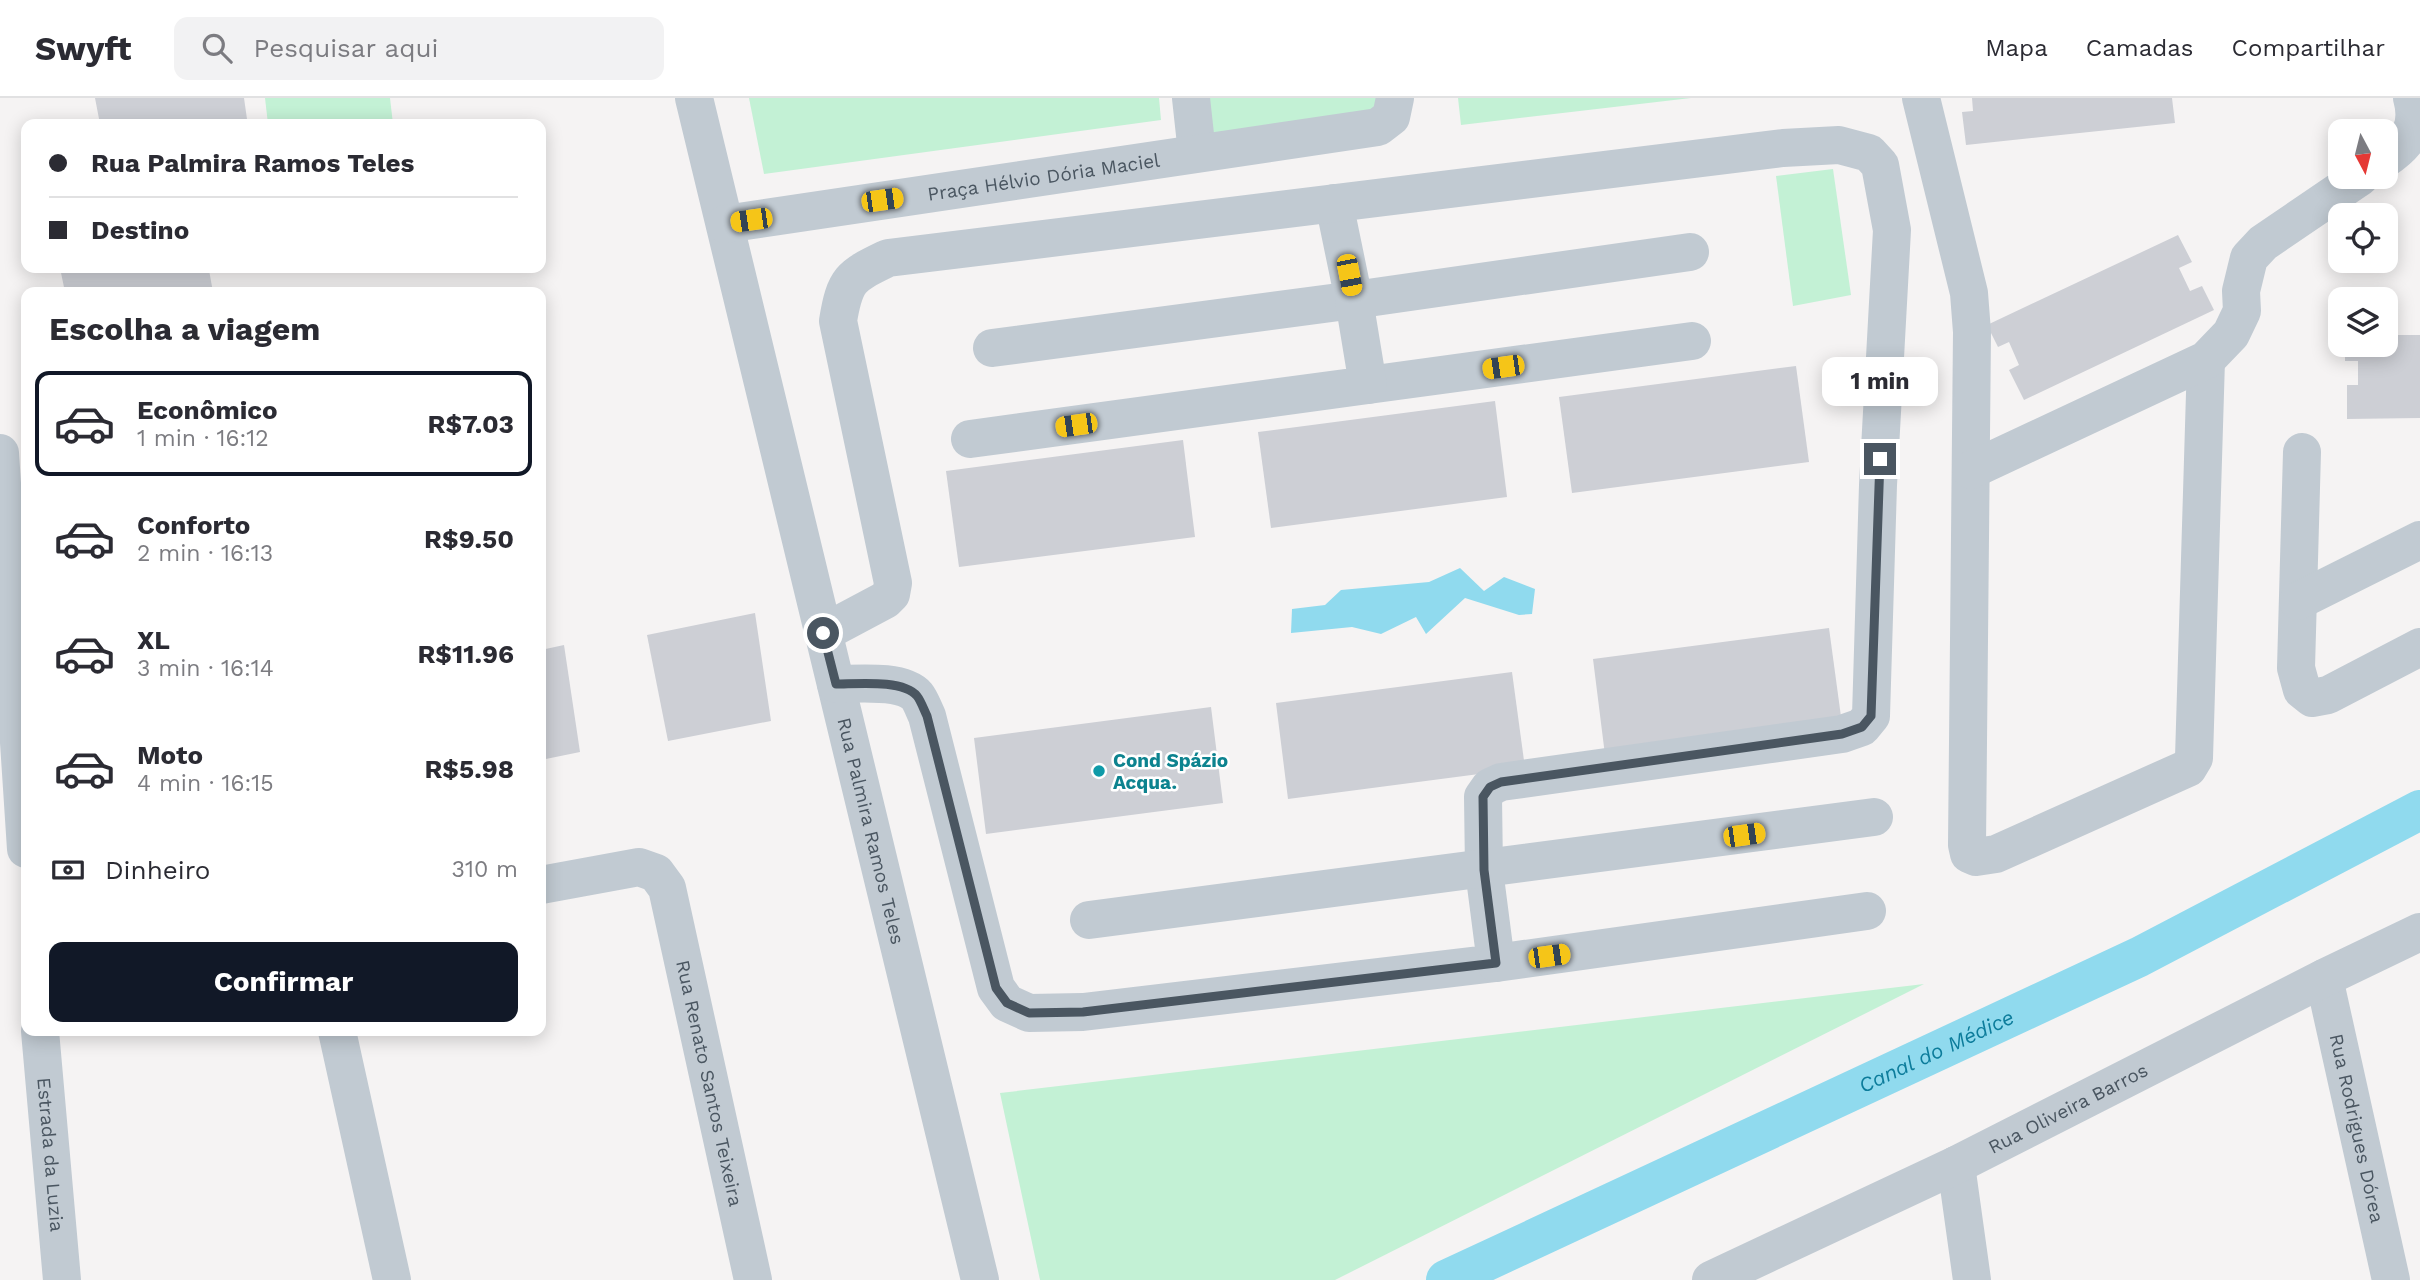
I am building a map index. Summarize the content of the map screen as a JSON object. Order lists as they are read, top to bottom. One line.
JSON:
{"streets":{"street":["Praça Hélvio Dória Maciel","Rua Palmira Ramos Teles","Rua Renato Santos Teixeira","Rua Oliveira Barros","Rua Rodrigues Dórea","Estrada da Luzia"]},"crossings":[["Praça Hélvio Dória Maciel","Rua Palmira Ramos Teles"],["Rua Oliveira Barros","Rua Rodrigues Dórea"]],"water":["Canal do Médice"],"places":["Cond Spázio Acqua."],"north":"bottom","page":{"header":"Swyft","search":"Pesquisar aqui","nav":["Mapa","Camadas","Compartilhar"],"banner":["Rua Palmira Ramos Teles","Destino"],"heading":"Escolha a viagem","bubble":"1 min","list":[{"name":"Econômico","note":"1 min · 16:12","value":"R$7.03"},{"name":"Conforto","note":"2 min · 16:13","value":"R$9.50"},{"name":"XL","note":"3 min · 16:14","value":"R$11.96"},{"name":"Moto","note":"4 min · 16:15","value":"R$5.98"}],"pay":["Dinheiro","310 m"],"buttons":"Confirmar"}}
